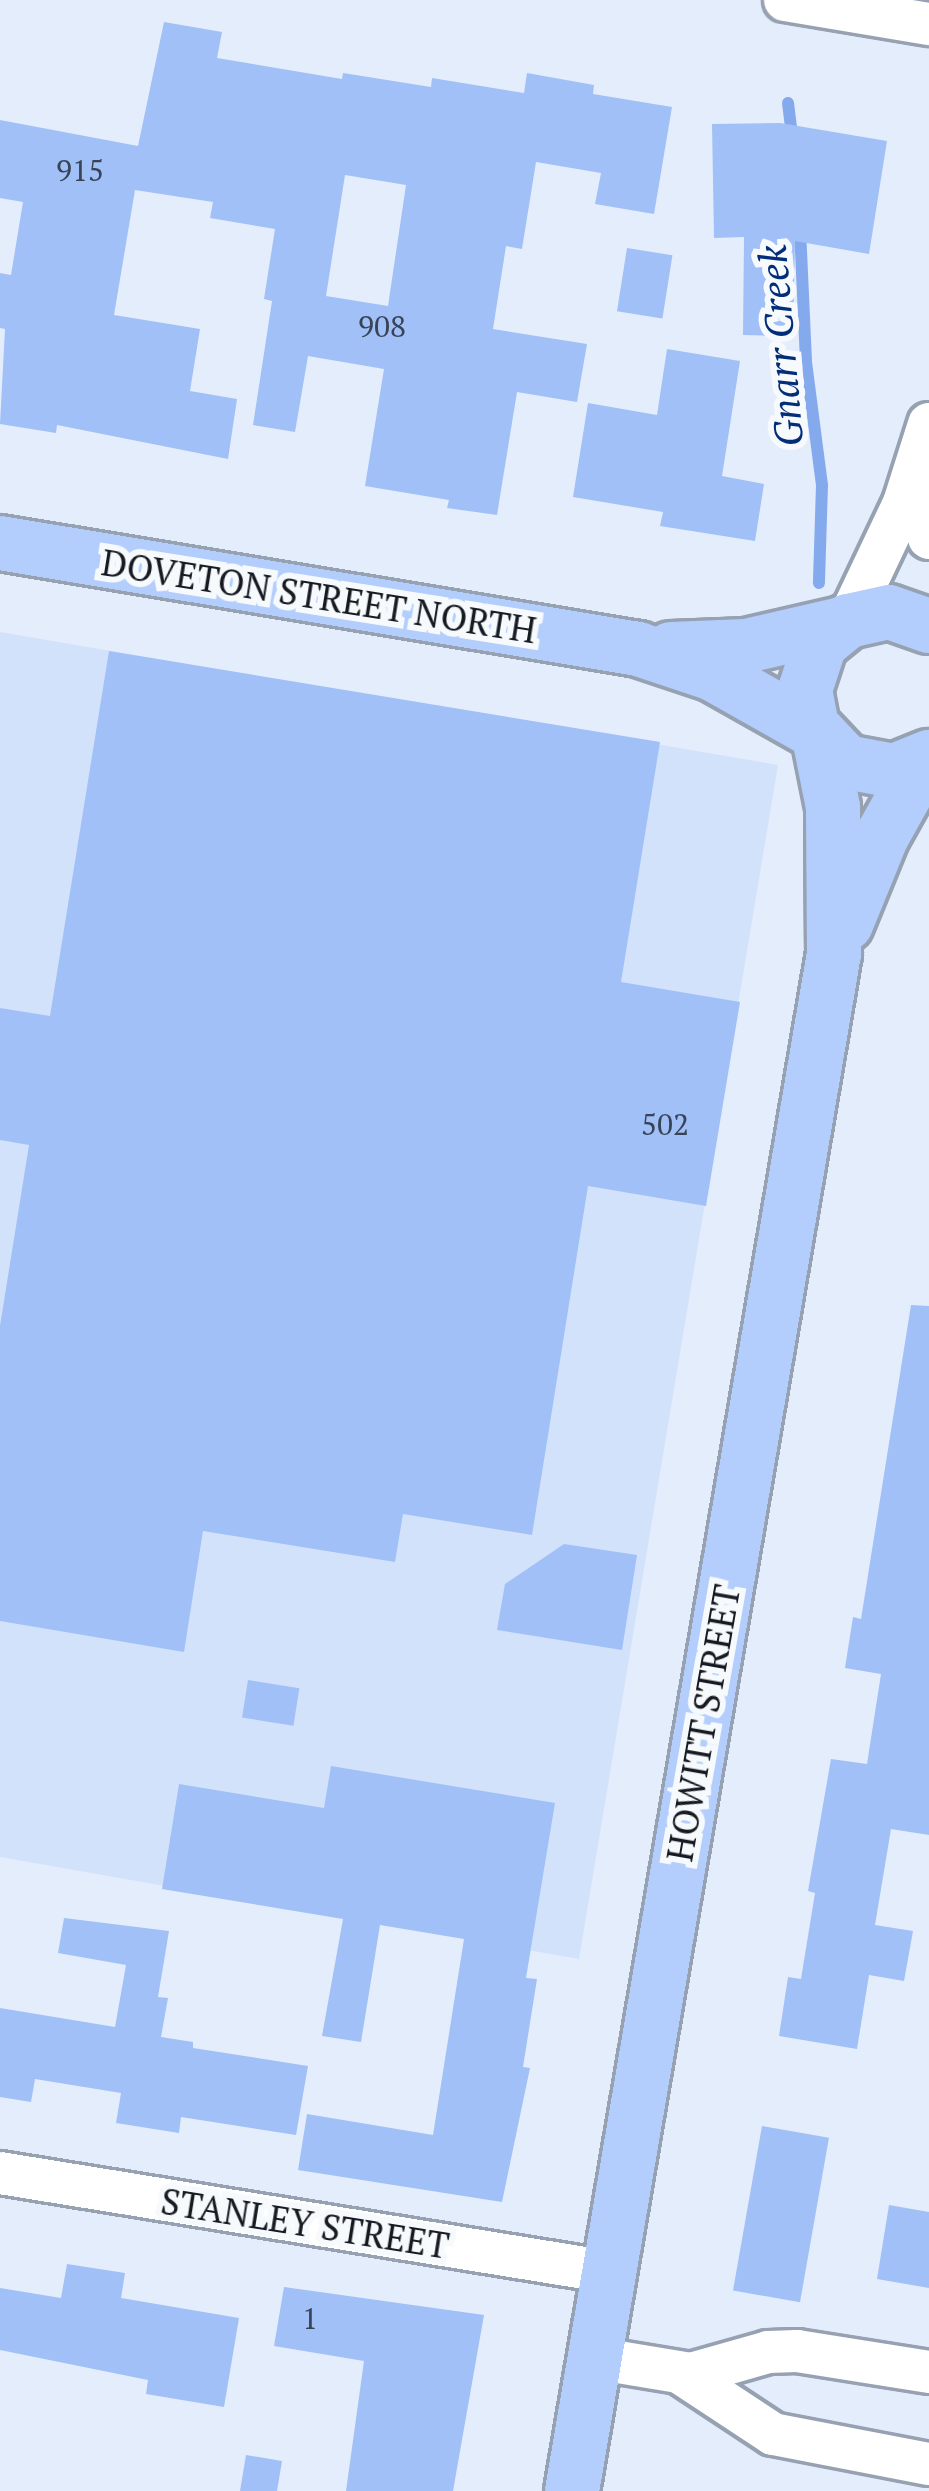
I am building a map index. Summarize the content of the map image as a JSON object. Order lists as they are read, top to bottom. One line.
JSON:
{"streets":{"main road":["DOVETON STREET NORTH","HOWITT STREET"],"street":["STANLEY STREET"]},"crossings":[["DOVETON STREET NORTH","HOWITT STREET"],["HOWITT STREET","STANLEY STREET"]],"water":["Gnarr Creek"],"house_numbers":["915","908","502","1"]}
